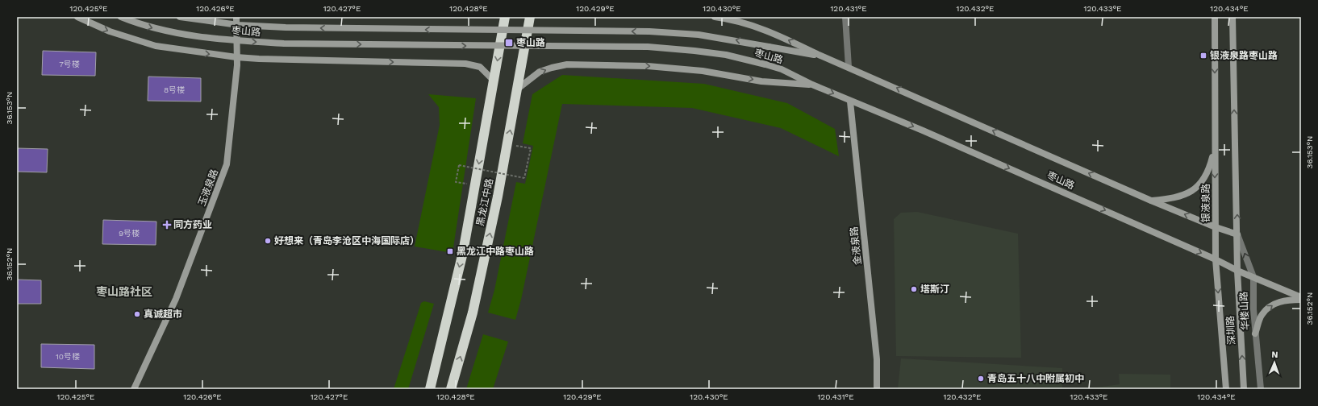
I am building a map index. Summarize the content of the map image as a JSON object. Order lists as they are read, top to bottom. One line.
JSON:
{"streets":{"highway":["黑龙江中路"],"main road":["枣山路","玉液泉路","银液泉路","金液泉路","深圳路"],"street":["华楼山路"]},"crossings":[["枣山路","黑龙江中路"],["枣山路","银液泉路"],["枣山路","金液泉路"],["枣山路","华楼山路"],["枣山路","深圳路"]],"one_way":["深圳路"],"districts":["枣山路社区"],"places":{"transit":["枣山路","银液泉路枣山路","黑龙江中路枣山路"],"health":["同方药业"],"other":["好想来（青岛李沧区中海国际店）","塔斯汀","真诚超市","青岛五十八中附属初中"]},"house_numbers":["7号楼","8号楼","9号楼","10号楼"],"north":"top","coordinates":["120.425°E","120.426°E","120.427°E","120.428°E","120.429°E","120.430°E","120.431°E","120.432°E","120.433°E","120.434°E","36.153°N","36.152°N"]}
